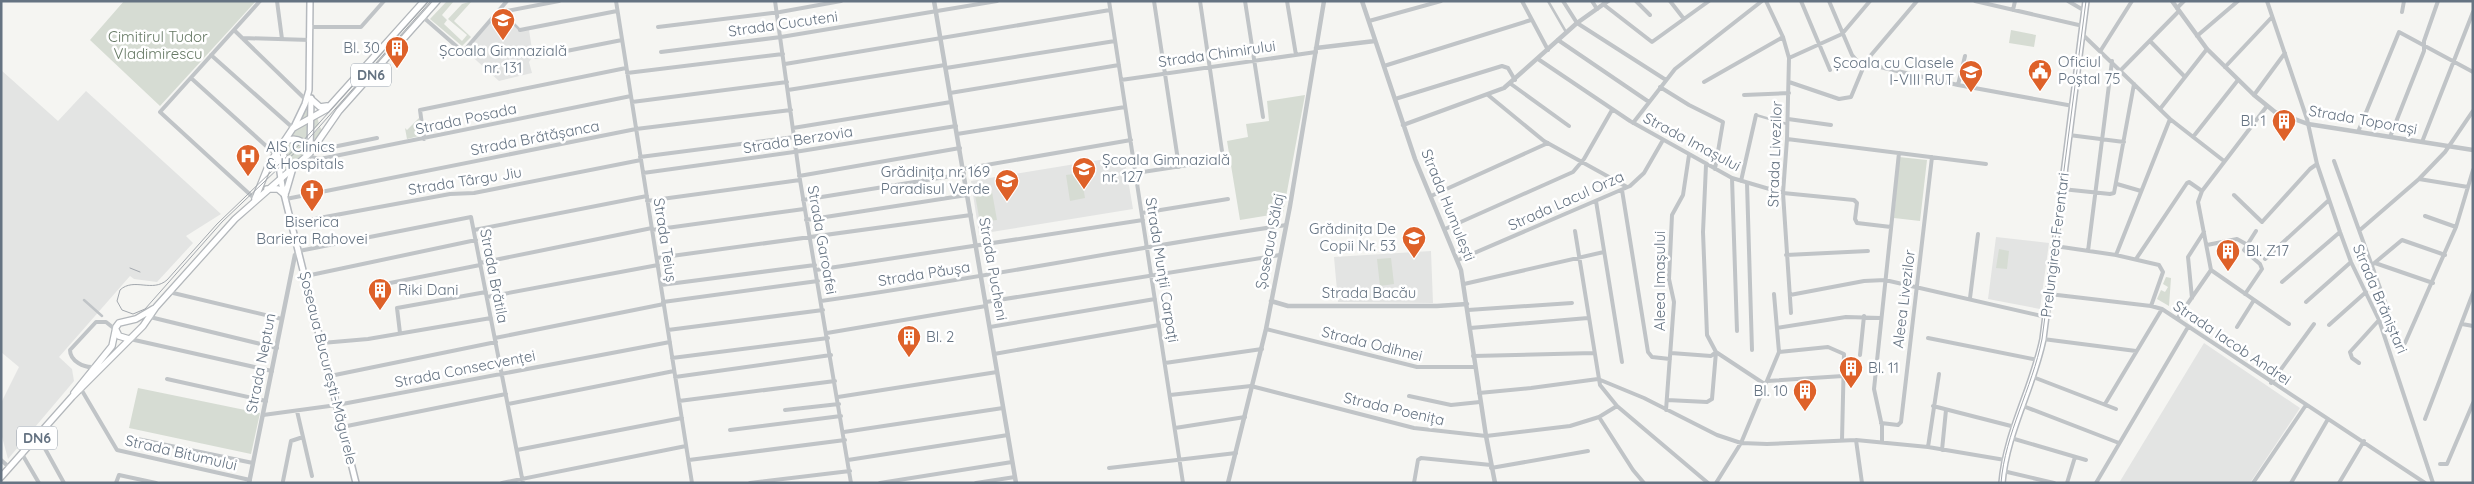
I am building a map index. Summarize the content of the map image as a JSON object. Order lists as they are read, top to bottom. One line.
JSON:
{"streets":{"main road":["DN6","Prelungirea Ferentari","Șoseaua București-Măgurele"],"street":["Strada Cucuteni","Strada Chimirului","Strada Posada","Strada Toporași","Strada Brătășanca","Strada Berzovia","Strada Imașului","Strada Livezilor","Strada Târgu Jiu","Strada Lacul Orza","Strada Humulești","Strada Teiuș","Strada Garoafei","Șoseaua Sălaj","Strada Pucheni","Strada Munții Carpați","Strada Păușa","Strada Brătila","Aleea Imașului","Strada Bacău","Aleea Livezilor","Strada Brăniștari","Strada Iacob Andrei","Strada Odihnei","Strada Neptun","Strada Consecvenței","Strada Poenița","Strada Bitumului"]},"crossings":[["Strada Cucuteni","Strada Garoafei"],["Strada Cucuteni","Strada Pucheni"],["Strada Chimirului","Strada Humulești"],["Strada Chimirului","Șoseaua Sălaj"],["Strada Chimirului","Strada Munții Carpați"],["DN6","Strada Posada"],["DN6","Șoseaua București-Măgurele"],["DN6","Strada Bitumului"],["Strada Posada","Strada Teiuș"],["Strada Toporași","Strada Brăniștari"],["Strada Brătășanca","Strada Teiuș"],["Strada Brătășanca","Strada Garoafei"],["Strada Brătășanca","Șoseaua București-Măgurele"],["Strada Berzovia","Strada Teiuș"],["Strada Berzovia","Strada Garoafei"],["Strada Berzovia","Strada Pucheni"],["Strada Imașului","Strada Livezilor"],["Strada Imașului","Strada Lacul Orza"],["Strada Imașului","Aleea Imașului"],["Strada Târgu Jiu","Strada Teiuș"],["Strada Târgu Jiu","Strada Garoafei"],["Strada Târgu Jiu","Șoseaua București-Măgurele"],["Strada Lacul Orza","Strada Humulești"],["Strada Humulești","Strada Bacău"],["Strada Humulești","Strada Odihnei"],["Strada Humulești","Strada Poenița"],["Strada Teiuș","Strada Consecvenței"],["Strada Garoafei","Strada Păușa"],["Șoseaua Sălaj","Strada Păușa"],["Șoseaua Sălaj","Strada Bacău"],["Șoseaua Sălaj","Strada Odihnei"],["Șoseaua Sălaj","Strada Poenița"],["Prelungirea Ferentari","Strada Iacob Andrei"],["Strada Pucheni","Strada Păușa"],["Strada Munții Carpați","Strada Păușa"],["Strada Brătila","Strada Neptun"],["Strada Brătila","Șoseaua București-Măgurele"],["Strada Brătila","Strada Consecvenței"],["Strada Neptun","Șoseaua București-Măgurele"],["Strada Neptun","Strada Consecvenței"],["Strada Neptun","Strada Bitumului"],["Șoseaua București-Măgurele","Strada Consecvenței"]],"parks":["Cimitirul Tudor Vladimirescu"],"places":{"school or university":["Școala Gimnazială nr. 131","Școala cu Clasele I-VIII RUT","Școala Gimnazială nr. 127","Grădinița nr. 169 Paradisul Verde","Grădiniţa De Copii Nr. 53"],"building":["Bl. 30","Bl. 1","Bl. Z17","Riki Dani","Bl. 2","Bl. 11","Bl. 10"],"public building":["Oficiul Poștal 75"],"hospital":["AIS Clinics & Hospitals"],"church":["Biserica Bariera Rahovei"]}}
